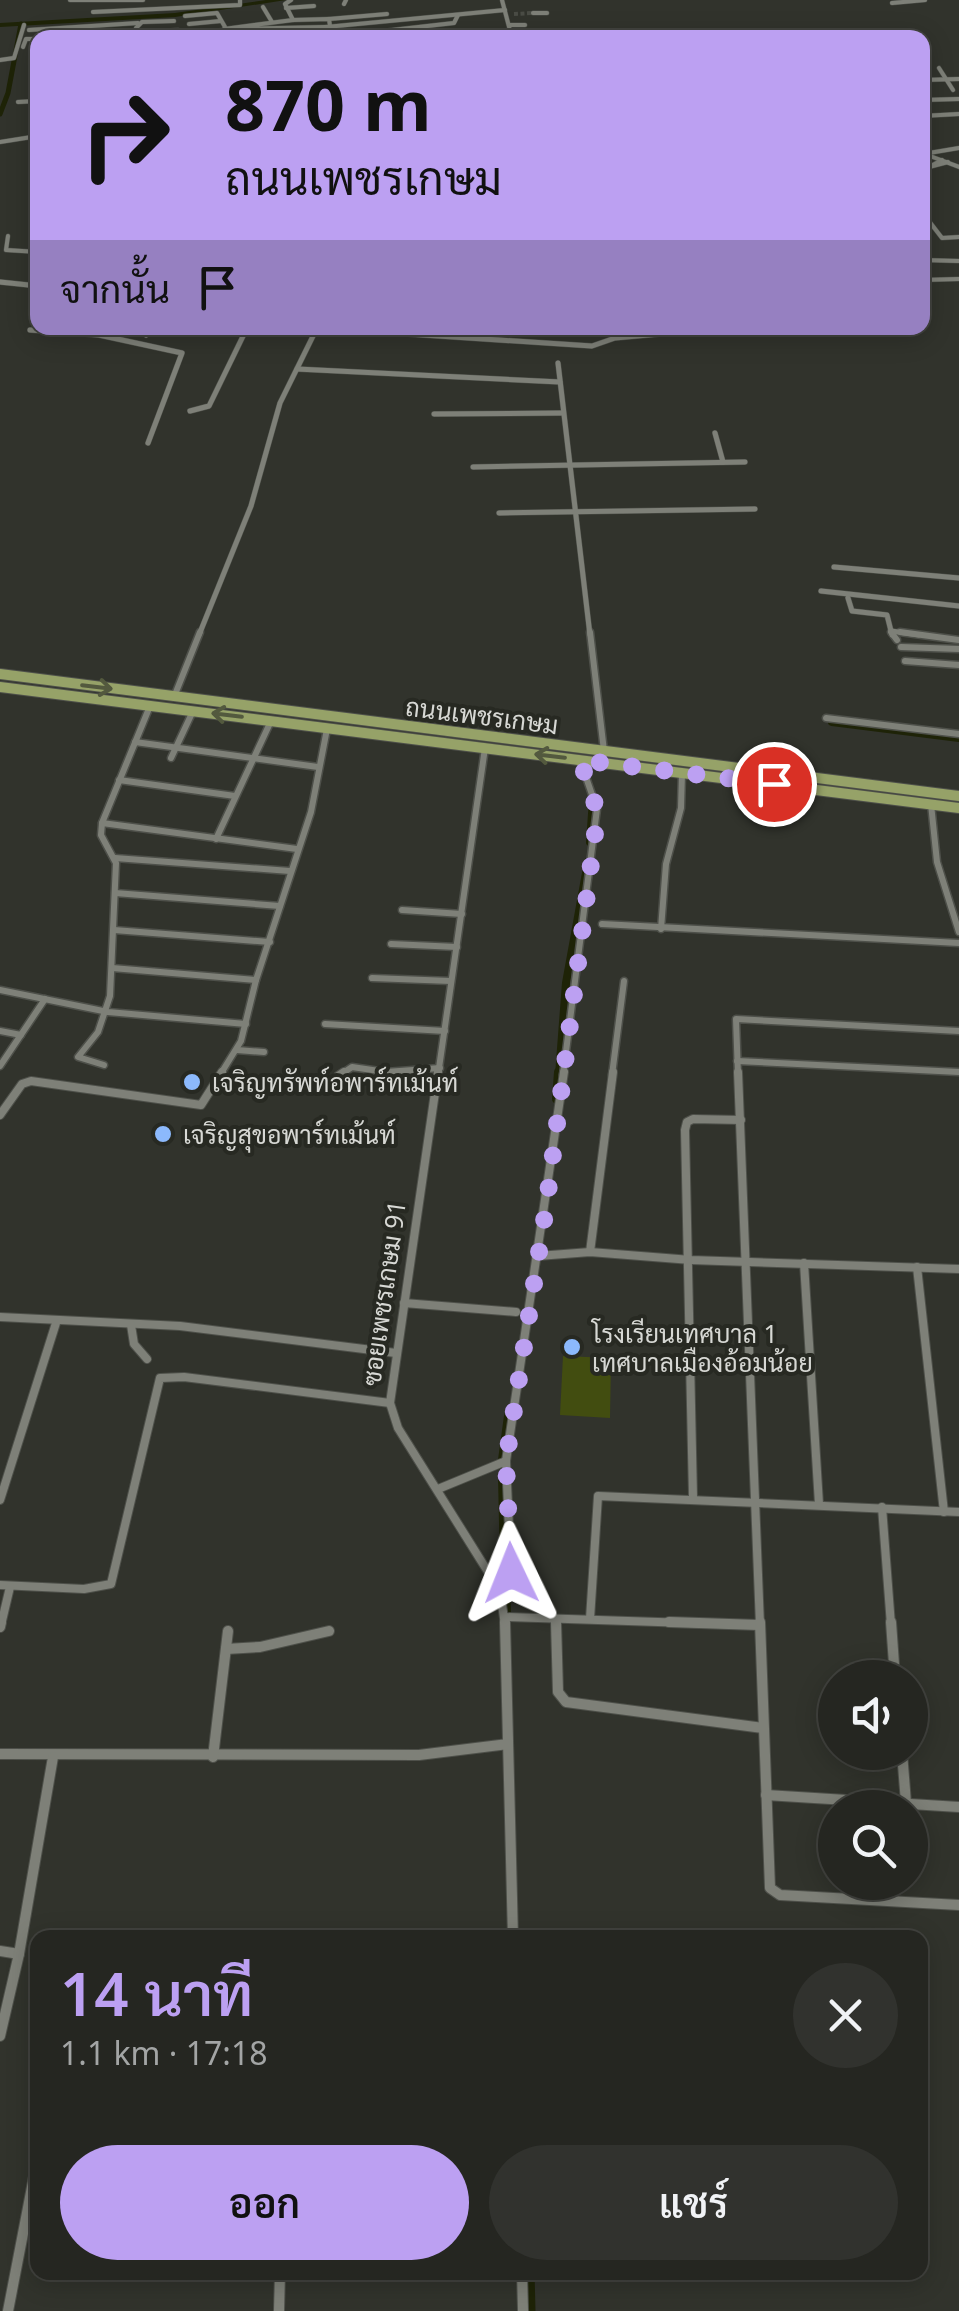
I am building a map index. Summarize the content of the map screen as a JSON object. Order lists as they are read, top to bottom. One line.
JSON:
{"streets":{"main road":["ถนนเพชรเกษม"],"street":["ซอยเพชรเกษม 91"]},"crossings":[["ถนนเพชรเกษม","ซอยเพชรเกษม 91"]],"places":["เจริญทรัพท์อพาร์ทเม้นท์","เจริญสุขอพาร์ทเม้นท์","โรงเรียนเทศบาล 1 เทศบาลเมืองอ้อมน้อย"],"page":{"turn":["870 m","ถนนเพชรเกษม"],"then":"จากนั้น","heading":["14 นาที","1.1 km · 17:18"],"buttons":["ออก","แชร์"]}}
